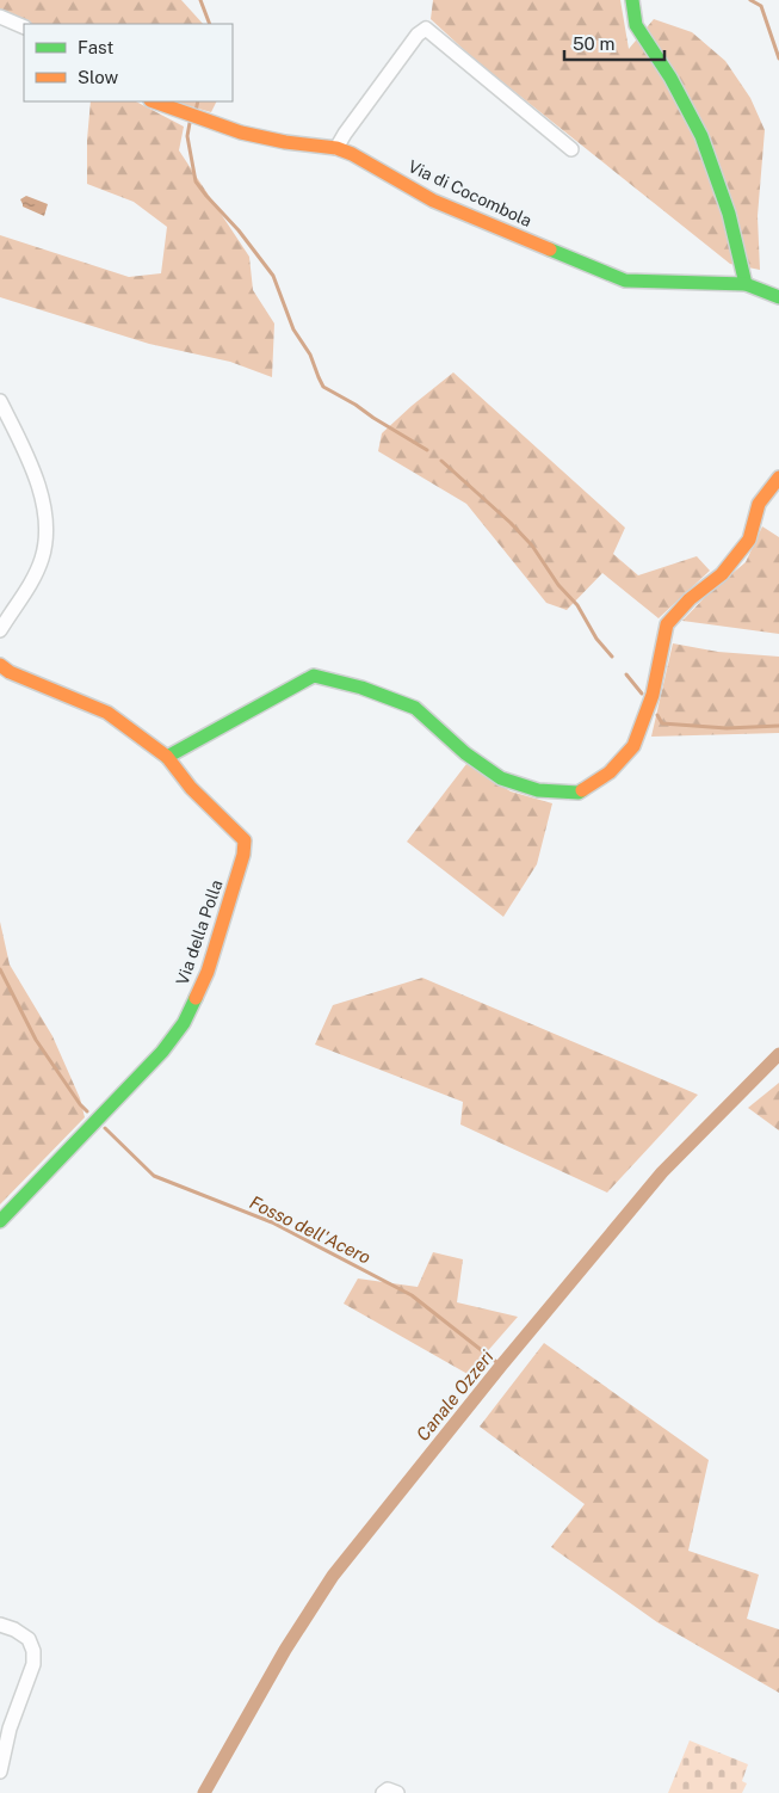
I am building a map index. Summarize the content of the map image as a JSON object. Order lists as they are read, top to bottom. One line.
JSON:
{"streets":{"street":["Via di Cocombola","Via della Polla"]},"water":["Fosso dell'Acero","Canale Ozzeri"],"legend":["Fast","Slow"],"scale_bar":"50 m"}
